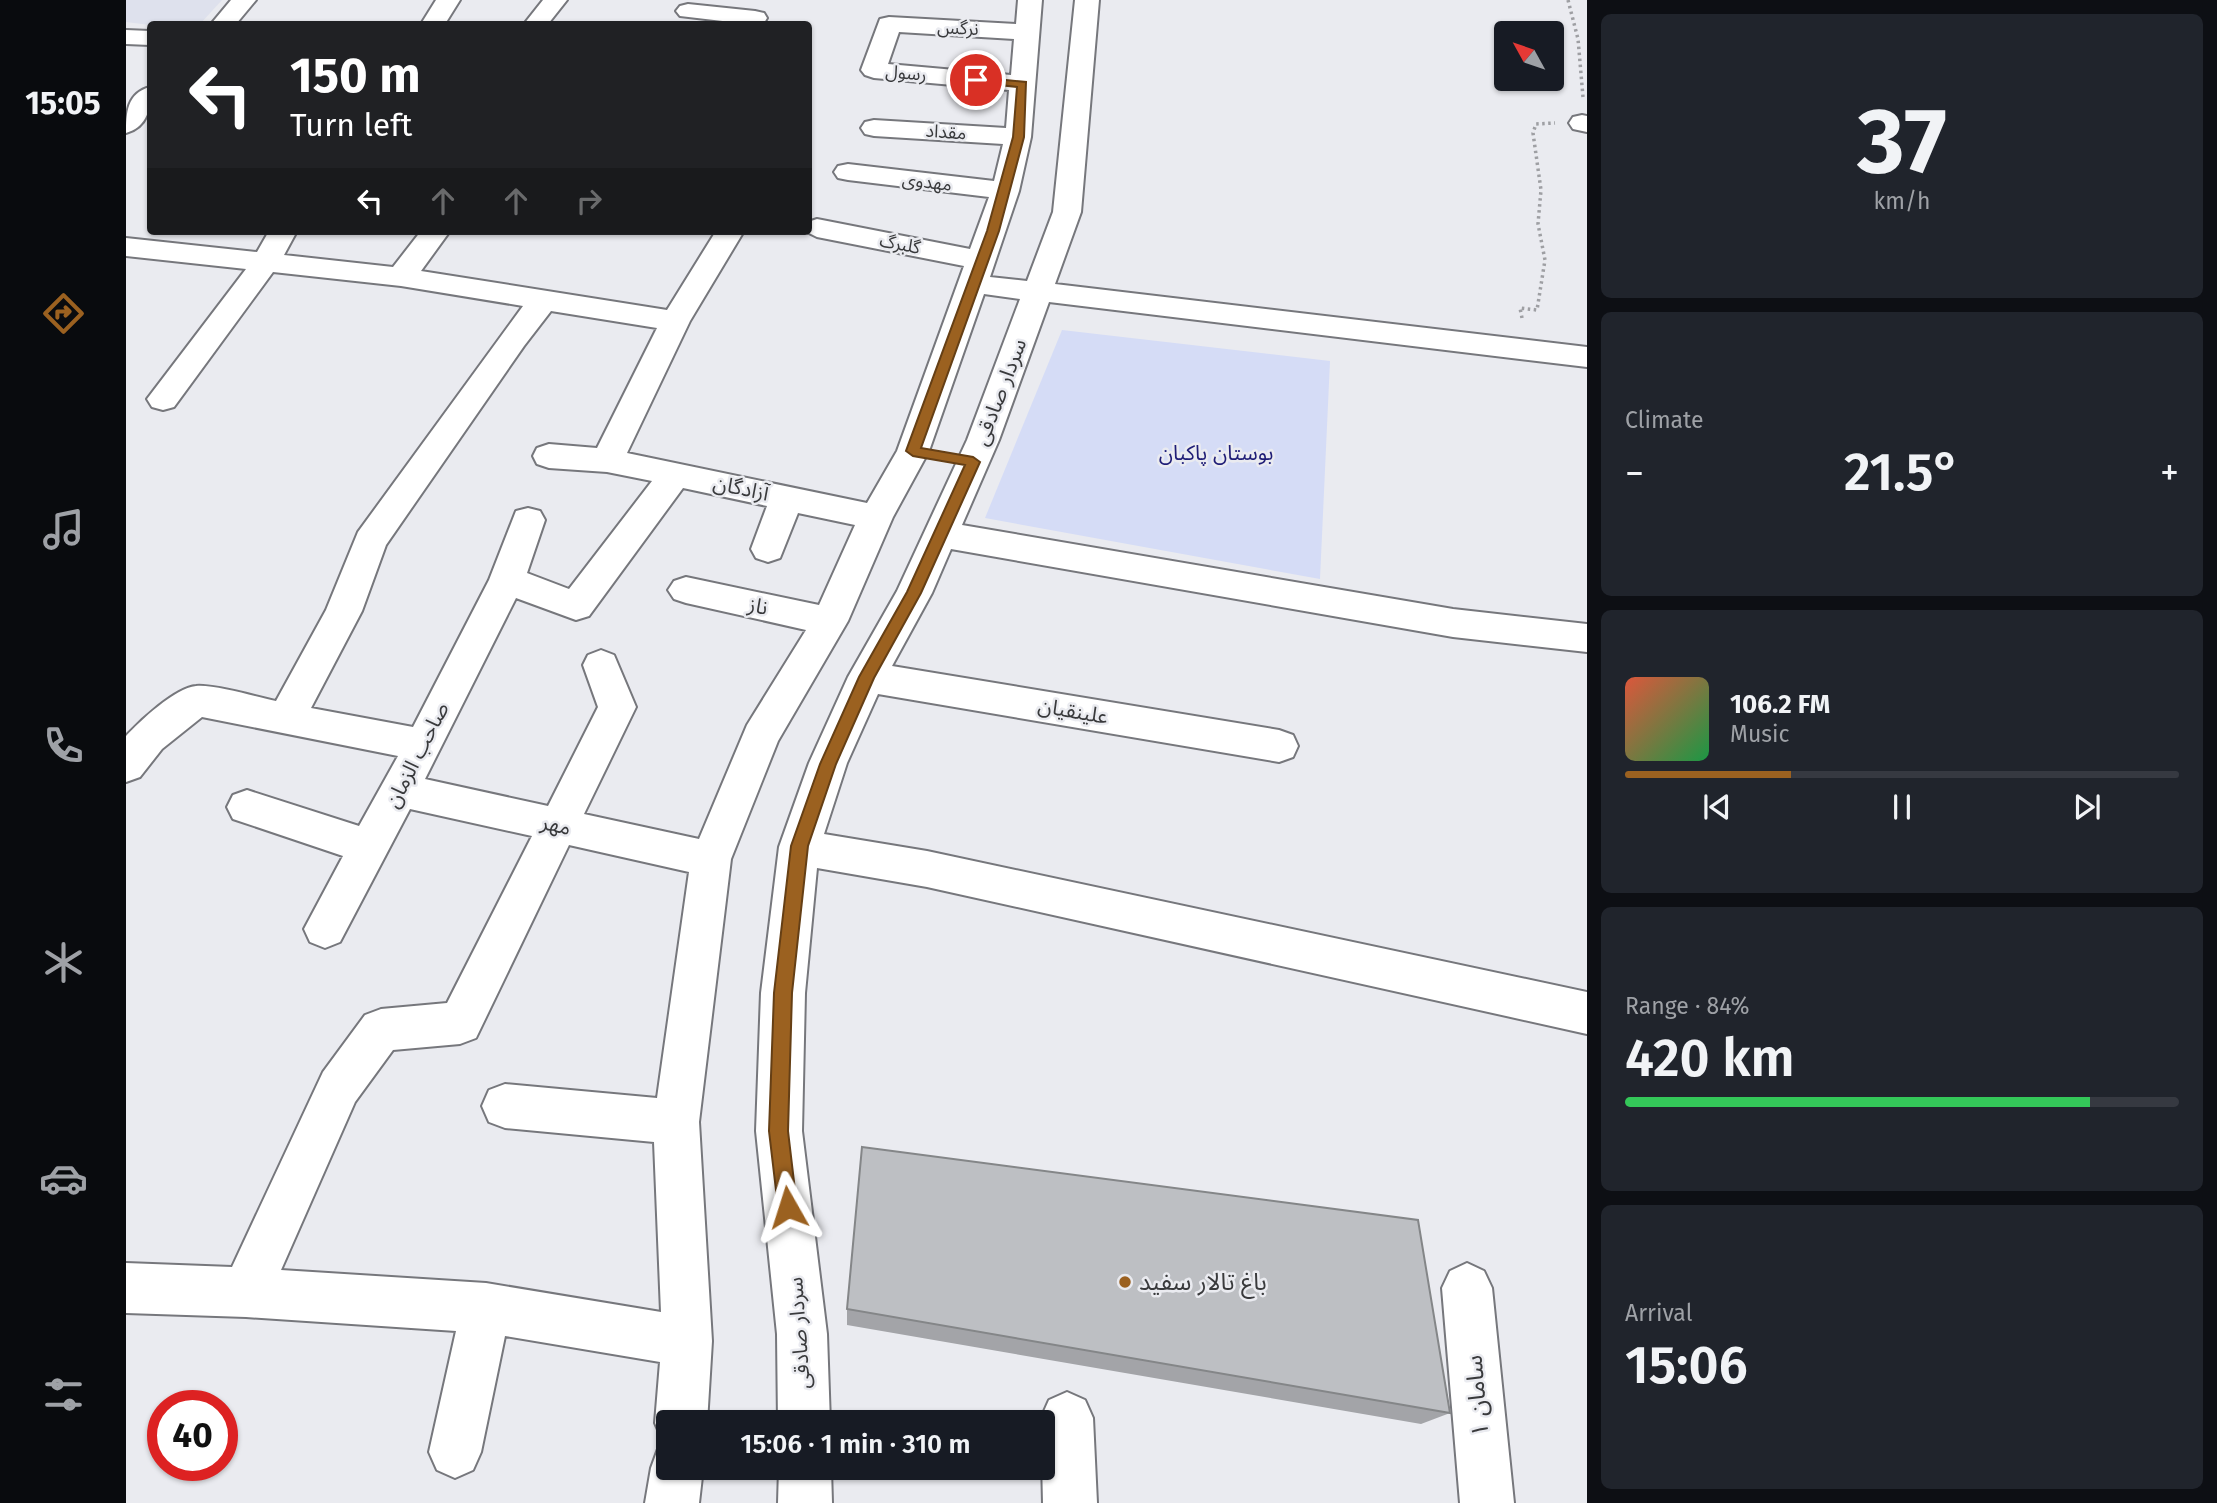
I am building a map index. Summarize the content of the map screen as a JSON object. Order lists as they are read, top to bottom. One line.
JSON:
{"streets":{"street":["نرگس","رسول","مقداد","مهدوی","گلبرگ","سردار صادقی","آزادگان","ناز","علینقیان","صاحب الزمان","مهر","سامان ۱"]},"crossings":[["نرگس","رسول"],["گلبرگ","سردار صادقی"],["سردار صادقی","علینقیان"],["صاحب الزمان","مهر"]],"parks":["بوستان پاکبان"],"places":["باغ تالار سفید"],"north":"top left","page":{"tabs":"15:05","tile":[["37","km/h"],"Climate",["Range · 84%","420 km"],["Arrival","15:06"]],"turn":["150 m","Turn left"],"heat":["−","21.5°","+"],"song":["106.2 FM","Music"],"limit":"40","trip":"15:06 · 1 min · 310 m"}}
